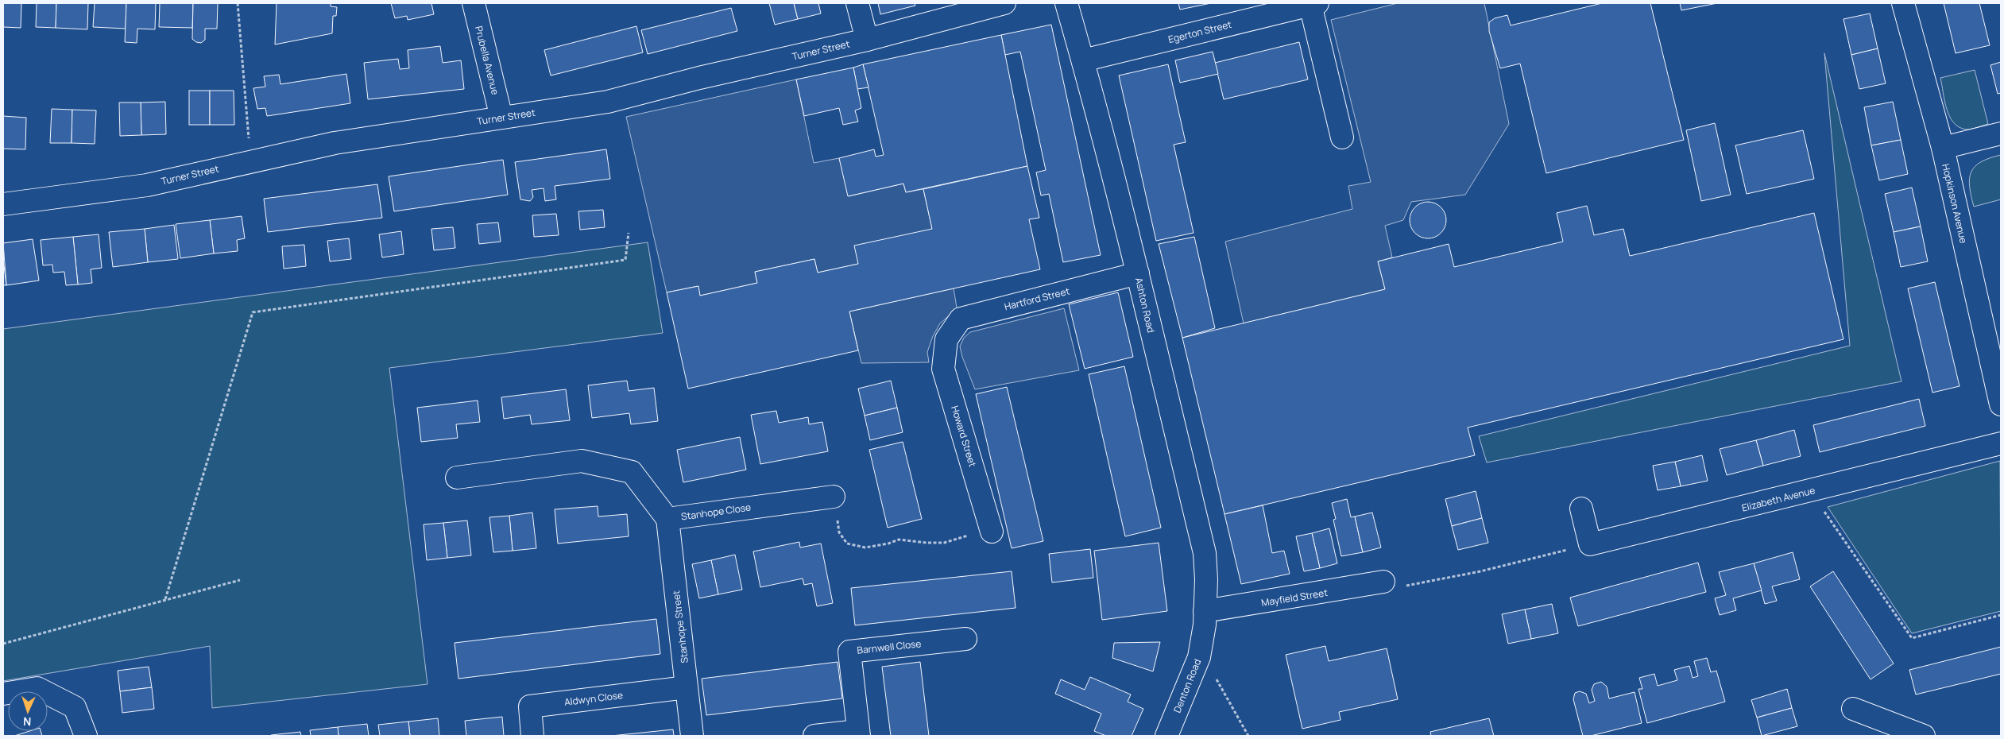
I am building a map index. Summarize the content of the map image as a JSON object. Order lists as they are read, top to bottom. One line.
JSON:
{"streets":{"main road":["Egerton Street","Turner Street","Prubella Avenue","Hopkinson Avenue","Hartford Street","Ashton Road","Howard Street","Elizabeth Avenue","Stanhope Close","Mayfield Street","Stanhope Street","Barnwell Close","Denton Road","Aldwyn Close"]},"crossings":[["Egerton Street","Ashton Road"],["Turner Street","Prubella Avenue"],["Hartford Street","Ashton Road"],["Hartford Street","Howard Street"],["Ashton Road","Mayfield Street"],["Ashton Road","Denton Road"],["Stanhope Close","Stanhope Street"],["Mayfield Street","Denton Road"],["Stanhope Street","Aldwyn Close"]],"north":"bottom"}
